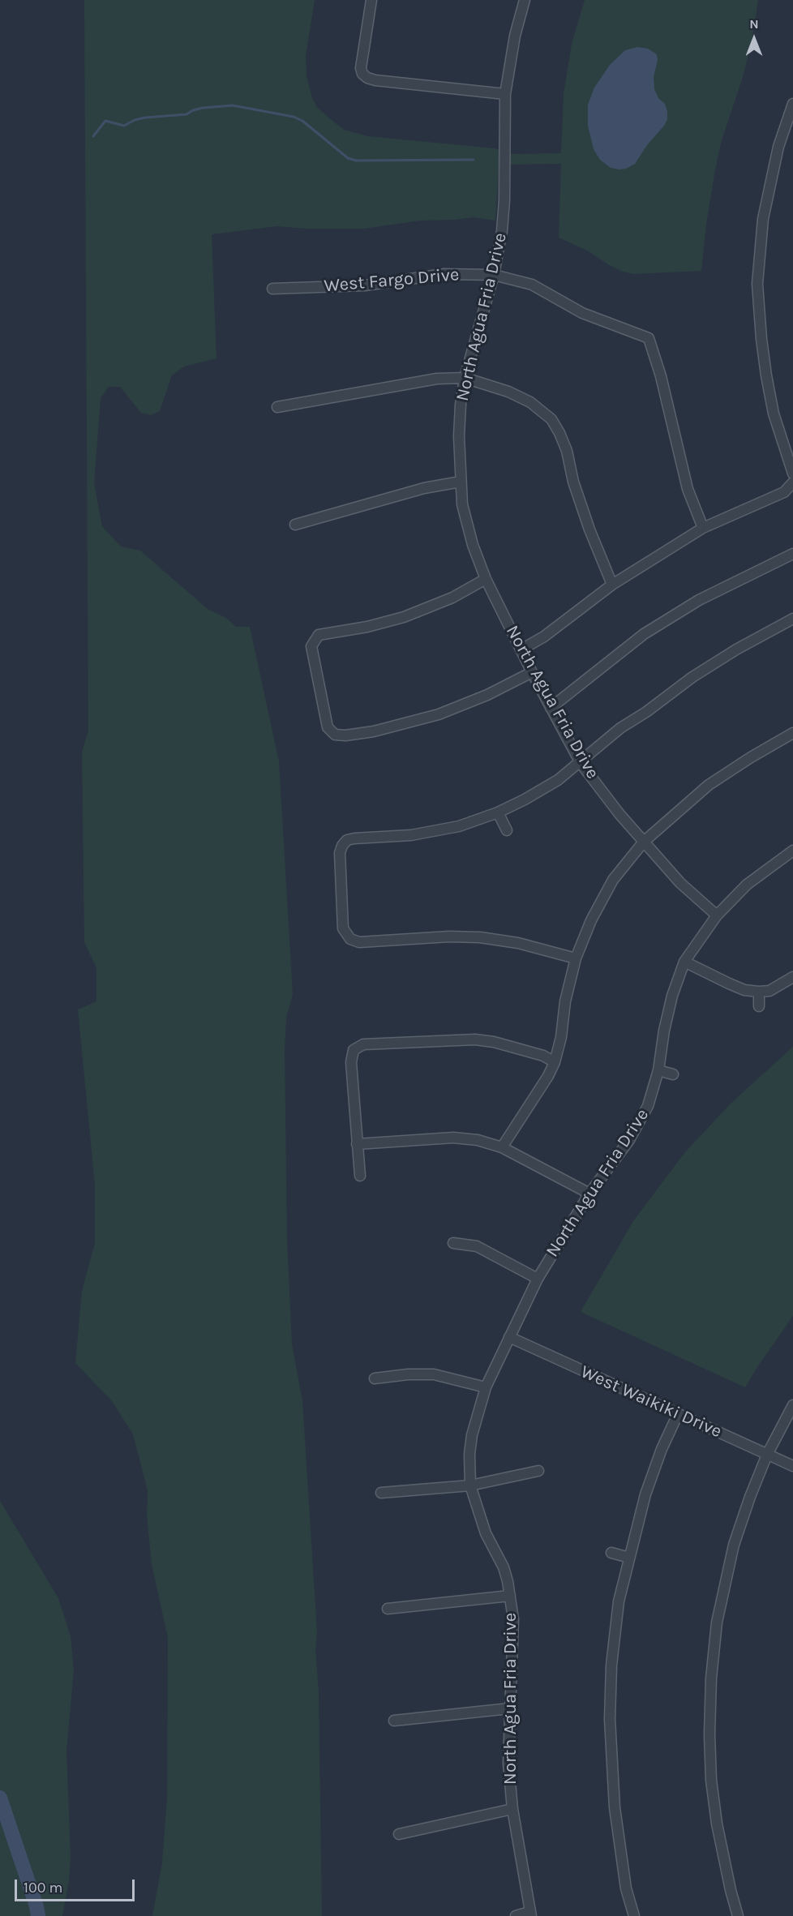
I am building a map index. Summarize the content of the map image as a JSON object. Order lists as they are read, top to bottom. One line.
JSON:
{"streets":{"street":["West Fargo Drive","North Agua Fria Drive","West Waikiki Drive"]},"crossings":[["West Fargo Drive","North Agua Fria Drive"],["North Agua Fria Drive","West Waikiki Drive"]],"scale_bar":"100 m","north":"top"}
